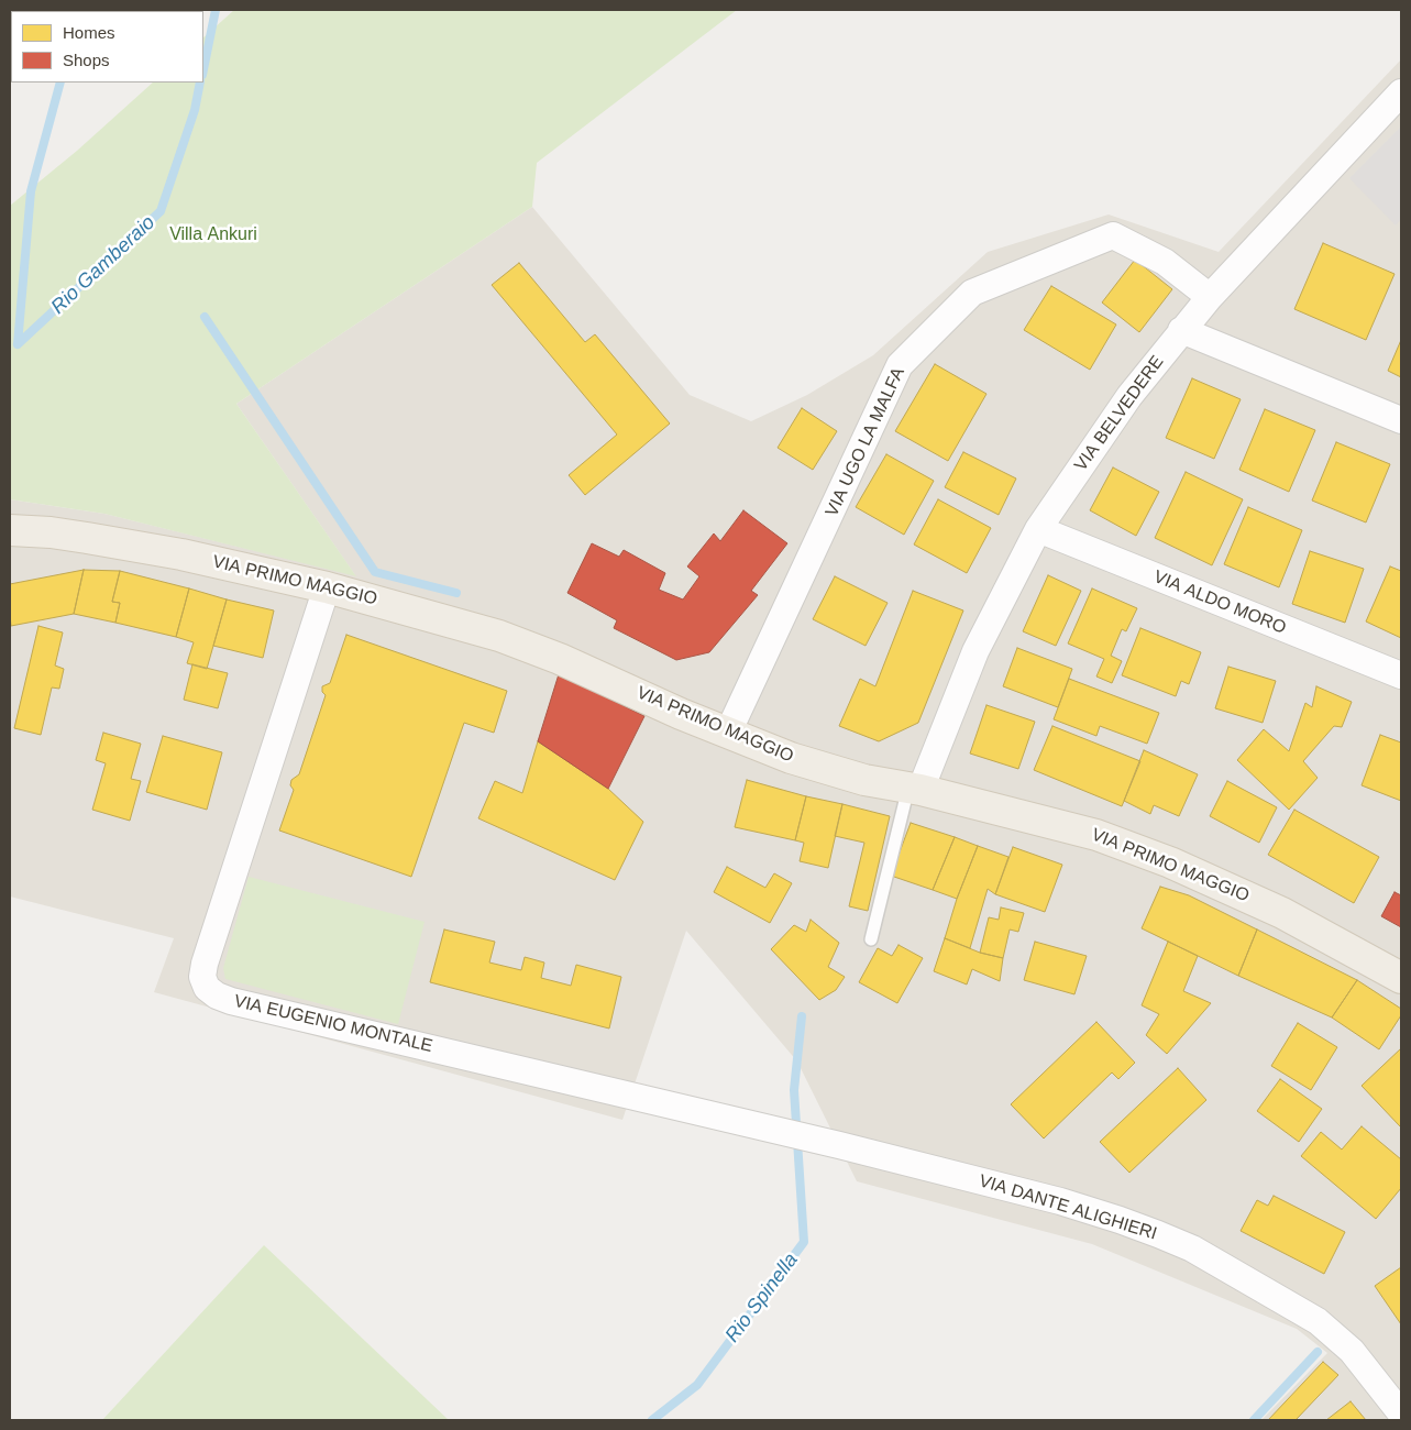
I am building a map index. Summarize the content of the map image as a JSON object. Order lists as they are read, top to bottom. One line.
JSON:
{"streets":{"main road":["VIA PRIMO MAGGIO"],"street":["VIA BELVEDERE","VIA UGO LA MALFA","VIA ALDO MORO","VIA EUGENIO MONTALE","VIA DANTE ALIGHIERI"]},"crossings":[["VIA BELVEDERE","VIA UGO LA MALFA"],["VIA BELVEDERE","VIA PRIMO MAGGIO"],["VIA BELVEDERE","VIA ALDO MORO"],["VIA UGO LA MALFA","VIA PRIMO MAGGIO"],["VIA PRIMO MAGGIO","VIA EUGENIO MONTALE"],["VIA EUGENIO MONTALE","VIA DANTE ALIGHIERI"]],"water":["Rio Gamberaio","Rio Spinella"],"parks":["Villa Ankuri"],"legend":["Homes","Shops"]}
